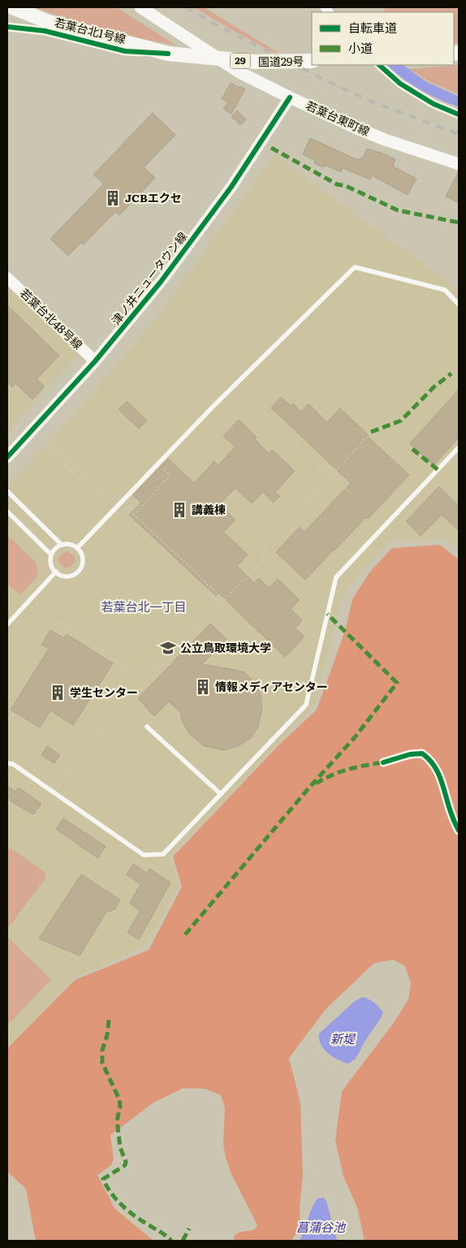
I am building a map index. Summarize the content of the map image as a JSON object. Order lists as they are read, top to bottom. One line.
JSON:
{"streets":{"highway":["29","国道29号"],"main road":["若葉台東町線"],"street":["若葉台北1号線","津ノ井ニュータウン線","若葉台北48号線"]},"crossings":[["若葉台北1号線","国道29号"],["若葉台東町線","津ノ井ニュータウン線"],["津ノ井ニュータウン線","若葉台北48号線"]],"districts":["若葉台北一丁目"],"water":["新堤","菖蒲谷池"],"places":{"building":["JCBエクセ","講義棟","情報メディアセンター","学生センター"],"school or university":["公立鳥取環境大学"]},"legend":["自転車道","小道"]}
